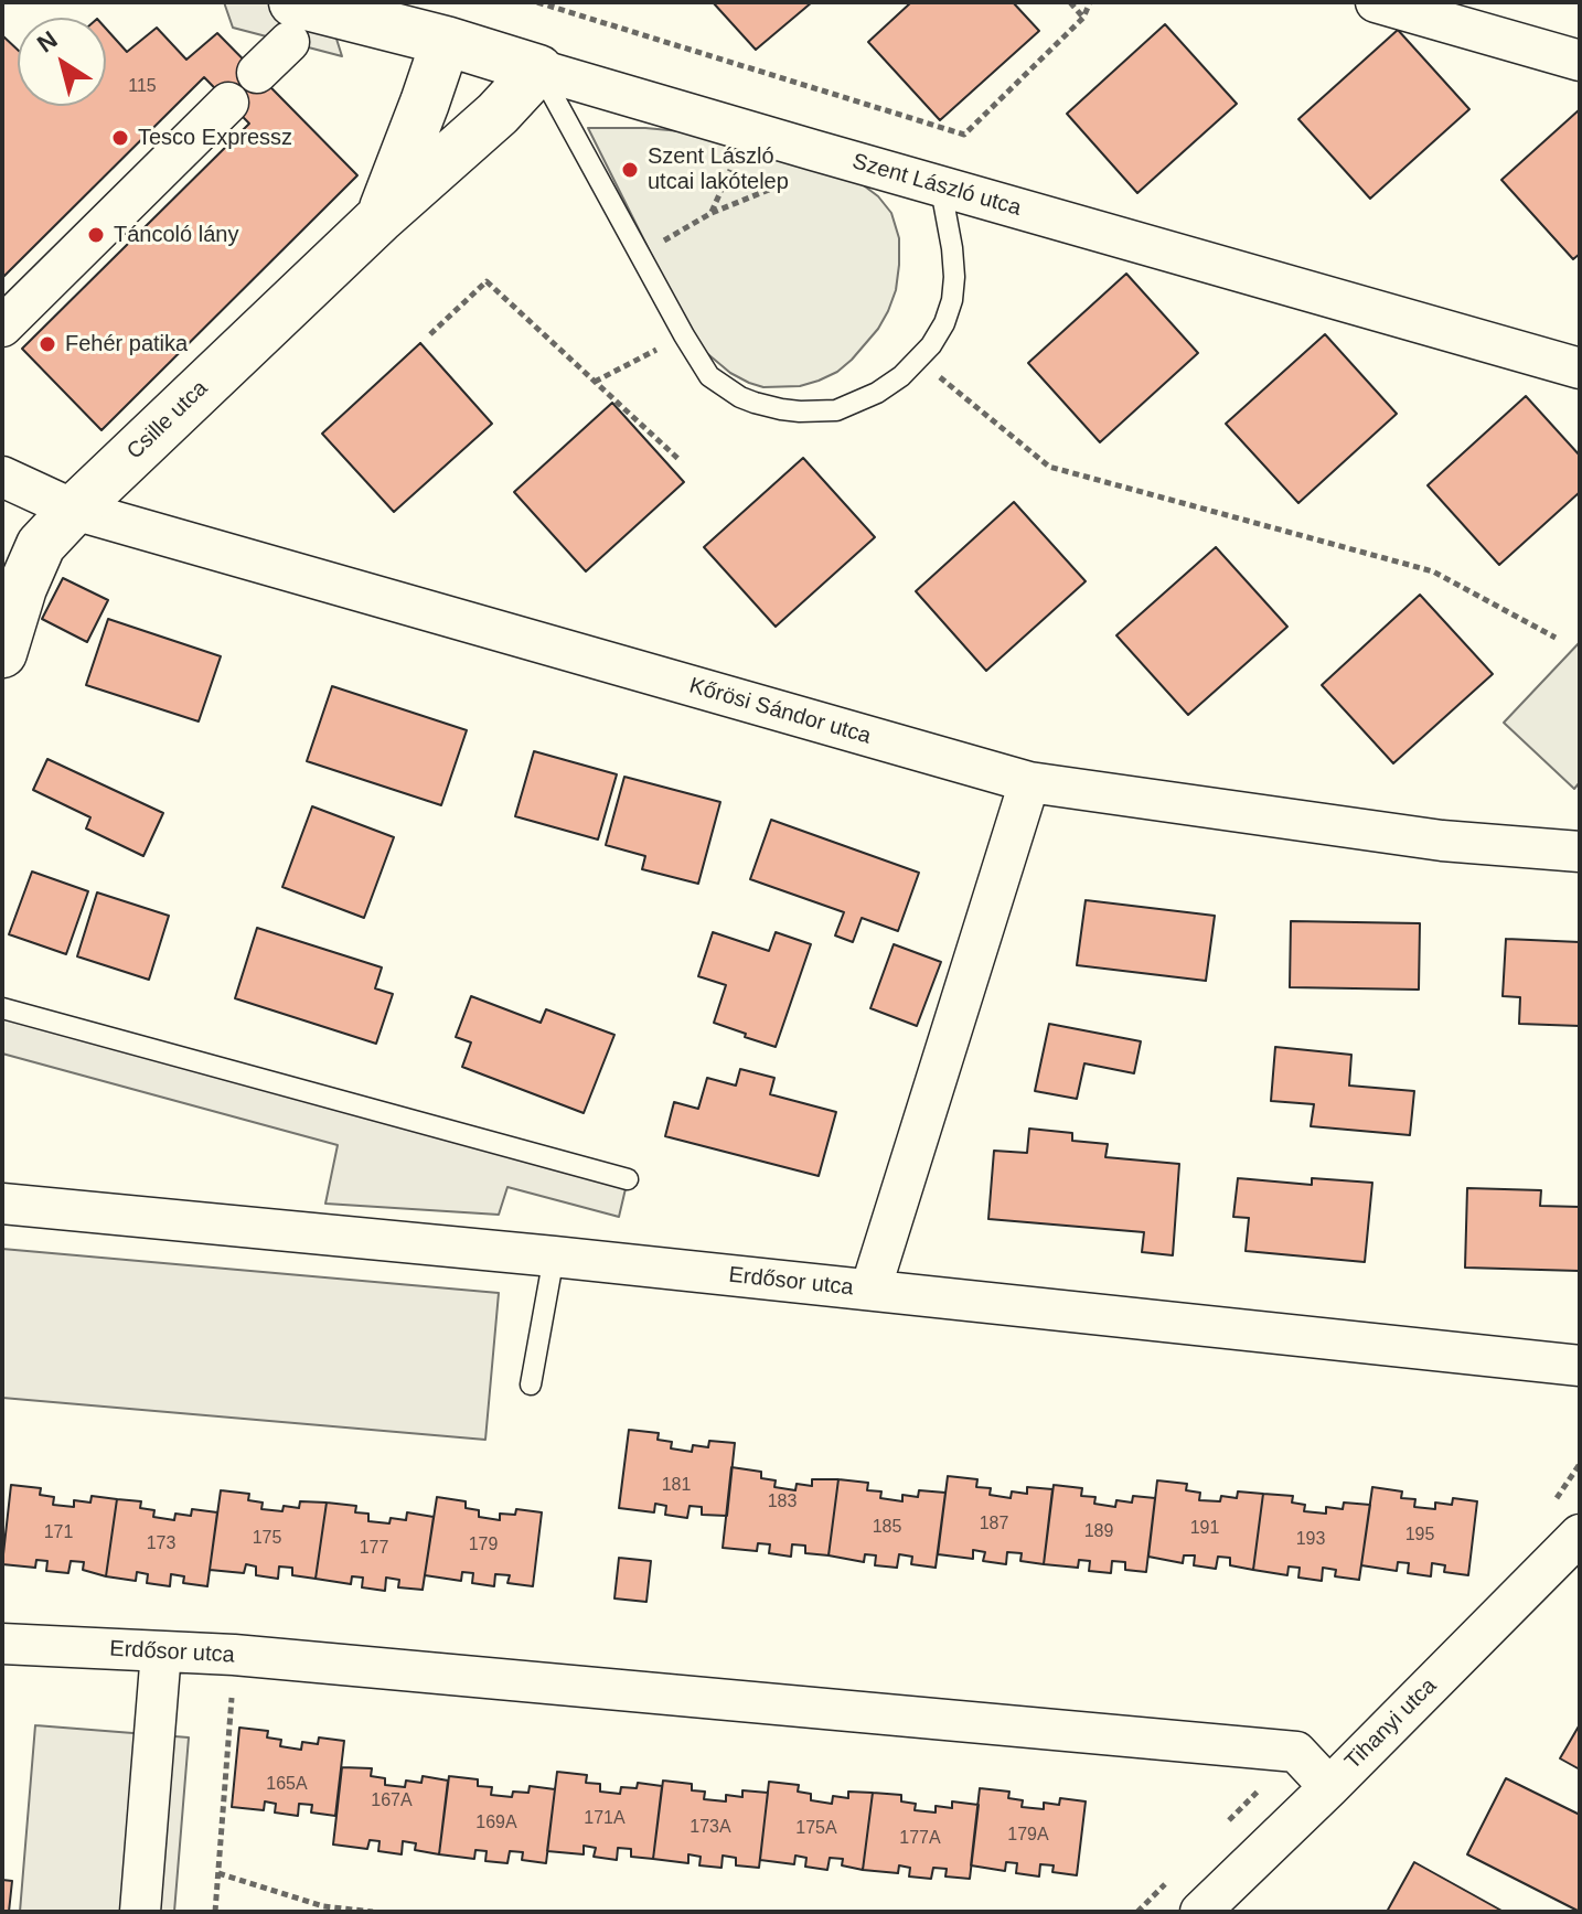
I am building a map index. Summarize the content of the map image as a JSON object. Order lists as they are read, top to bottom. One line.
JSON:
{"streets":{"street":["Szent László utca","Csille utca","Kőrösi Sándor utca","Erdősor utca","Tihanyi utca"]},"crossings":[["Szent László utca","Csille utca"],["Csille utca","Kőrösi Sándor utca"],["Erdősor utca","Tihanyi utca"]],"places":["Tesco Expressz","Szent László utcai lakótelep","Táncoló lány","Fehér patika"],"house_numbers":["115","181","183","187","185","191","189","171","195","175","193","173","179","177","165A","167A","171A","169A","173A","175A","179A","177A"],"north":"top left"}
